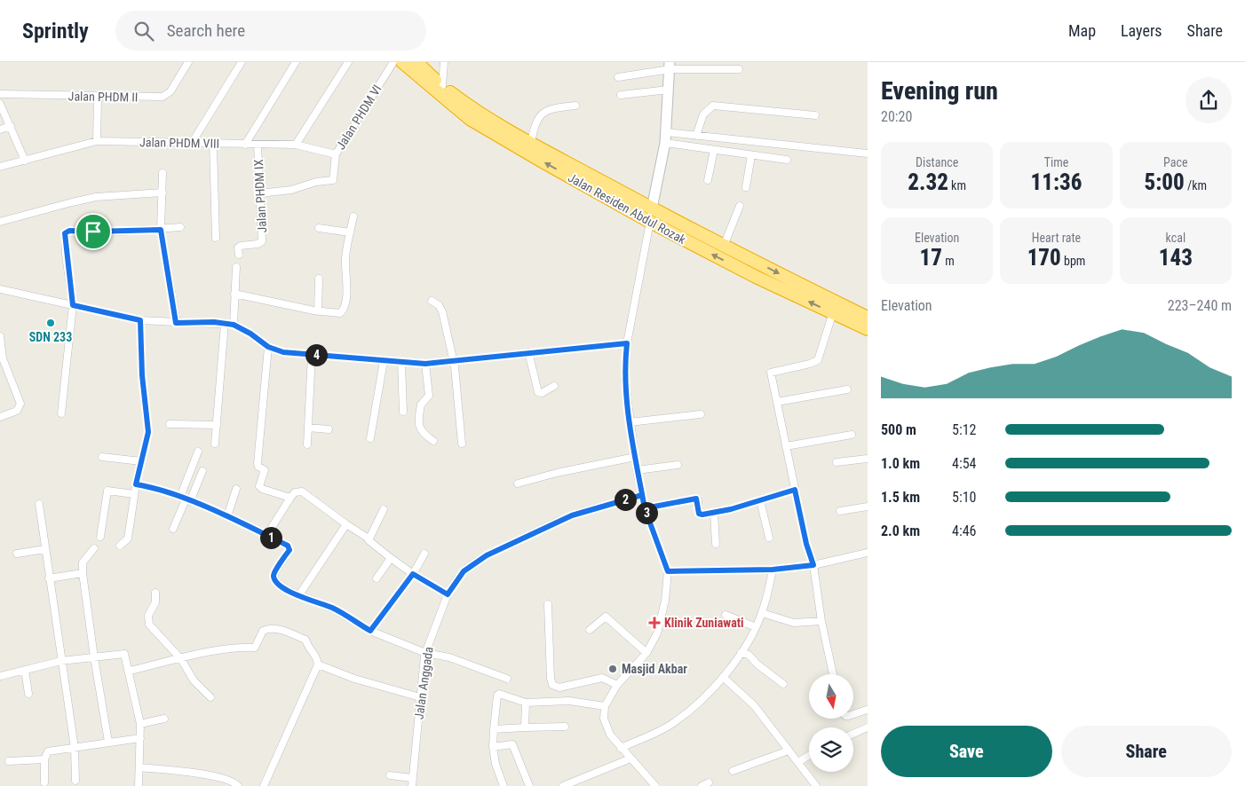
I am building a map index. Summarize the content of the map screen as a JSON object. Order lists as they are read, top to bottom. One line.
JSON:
{"streets":{"highway":["Jalan Residen Abdul Rozak"],"street":["Jalan PHDM II","Jalan PHDM VI","Jalan PHDM VIII","Jalan PHDM IX","Jalan Anggada"]},"crossings":[["Jalan PHDM VI","Jalan PHDM VIII"],["Jalan PHDM VI","Jalan PHDM IX"],["Jalan PHDM VIII","Jalan PHDM IX"]],"places":{"other":["SDN 233","Masjid Akbar"],"health":["Klinik Zuniawati"]},"north":"bottom","page":{"header":"Sprintly","search":"Search here","nav":["Map","Layers","Share"],"heading":["Evening run","20:20"],"stats":[["Distance","2.32 km"],["Time","11:36"],["Pace","5:00 /km"],["Elevation","17 m"],["Heart rate","170 bpm"],["kcal","143"]],"chart":["Elevation","223–240 m"],"pins":["4","2","3","1"],"list":[{"name":"500 m","note":"5:12"},{"name":"1.0 km","note":"4:54"},{"name":"1.5 km","note":"5:10"},{"name":"2.0 km","note":"4:46"}],"buttons":["Save","Share"]}}
